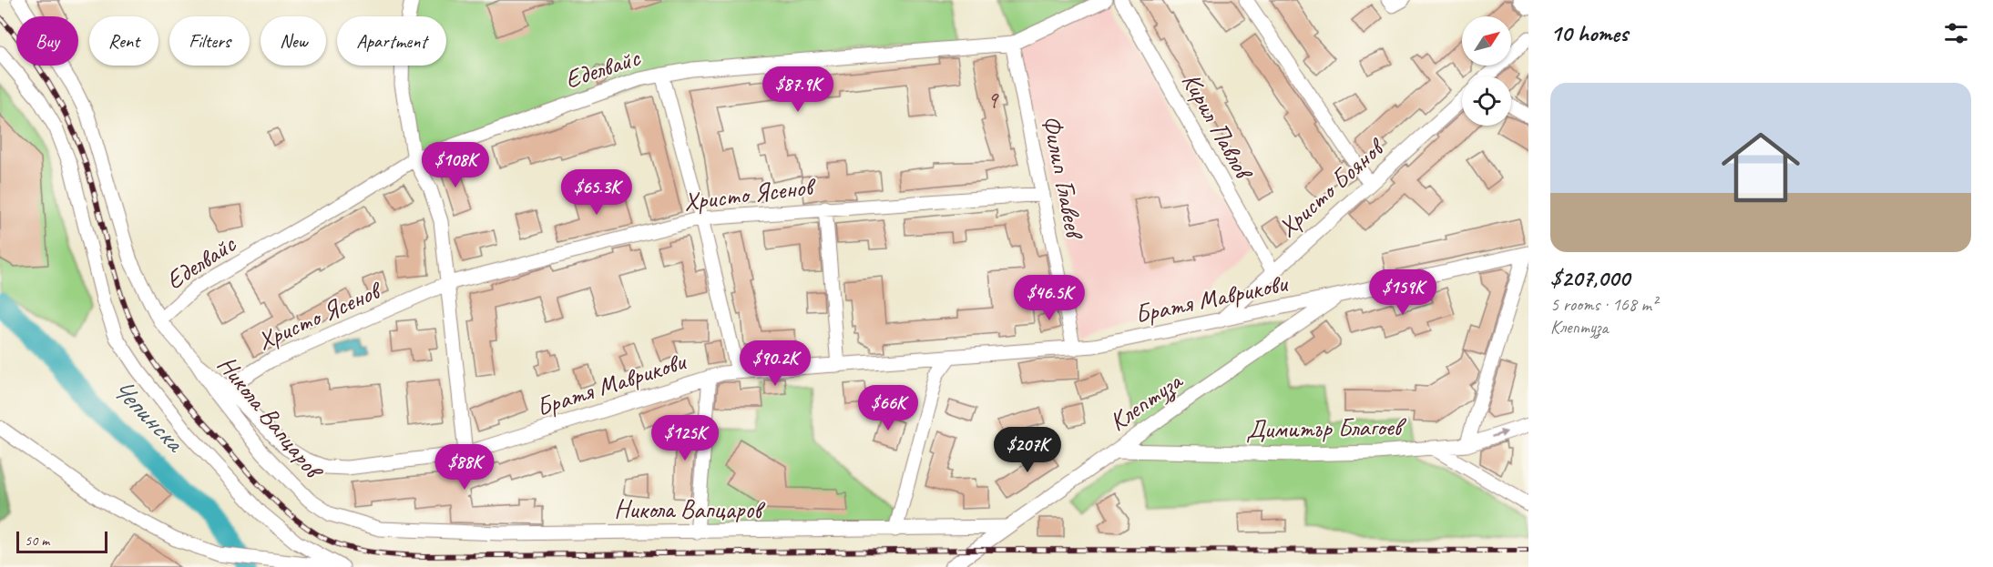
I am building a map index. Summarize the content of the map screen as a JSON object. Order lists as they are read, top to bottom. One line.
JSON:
{"streets":{"street":["Еделвайс","Кирил Павлов","Филип Главеев","Христо Боянов","Христо Ясенов","Братя Маврикови","Клептуза","Никола Вапцаров","Димитър Благоев"]},"crossings":[["Еделвайс","Филип Главеев"],["Еделвайс","Никола Вапцаров"],["Кирил Павлов","Христо Боянов"],["Филип Главеев","Христо Ясенов"],["Филип Главеев","Братя Маврикови"],["Христо Боянов","Братя Маврикови"],["Христо Ясенов","Братя Маврикови"],["Братя Маврикови","Клептуза"],["Братя Маврикови","Никола Вапцаров"],["Клептуза","Никола Вапцаров"],["Клептуза","Димитър Благоев"]],"water":["Чепинска"],"house_numbers":["9"],"scale_bar":"50 m","north":"top right","page":{"heading":"10 homes","chip":["Buy","Rent","Filters","New","Apartment"],"list":[{"name":"$207,000","note":"5 rooms · 168 m² · Клептуза"}],"price":["$87.9K","$108K","$65.3K","$159K","$46.5K","$90.2K","$66K","$125K","$207K","$88K"],"scale":"50 m"}}
